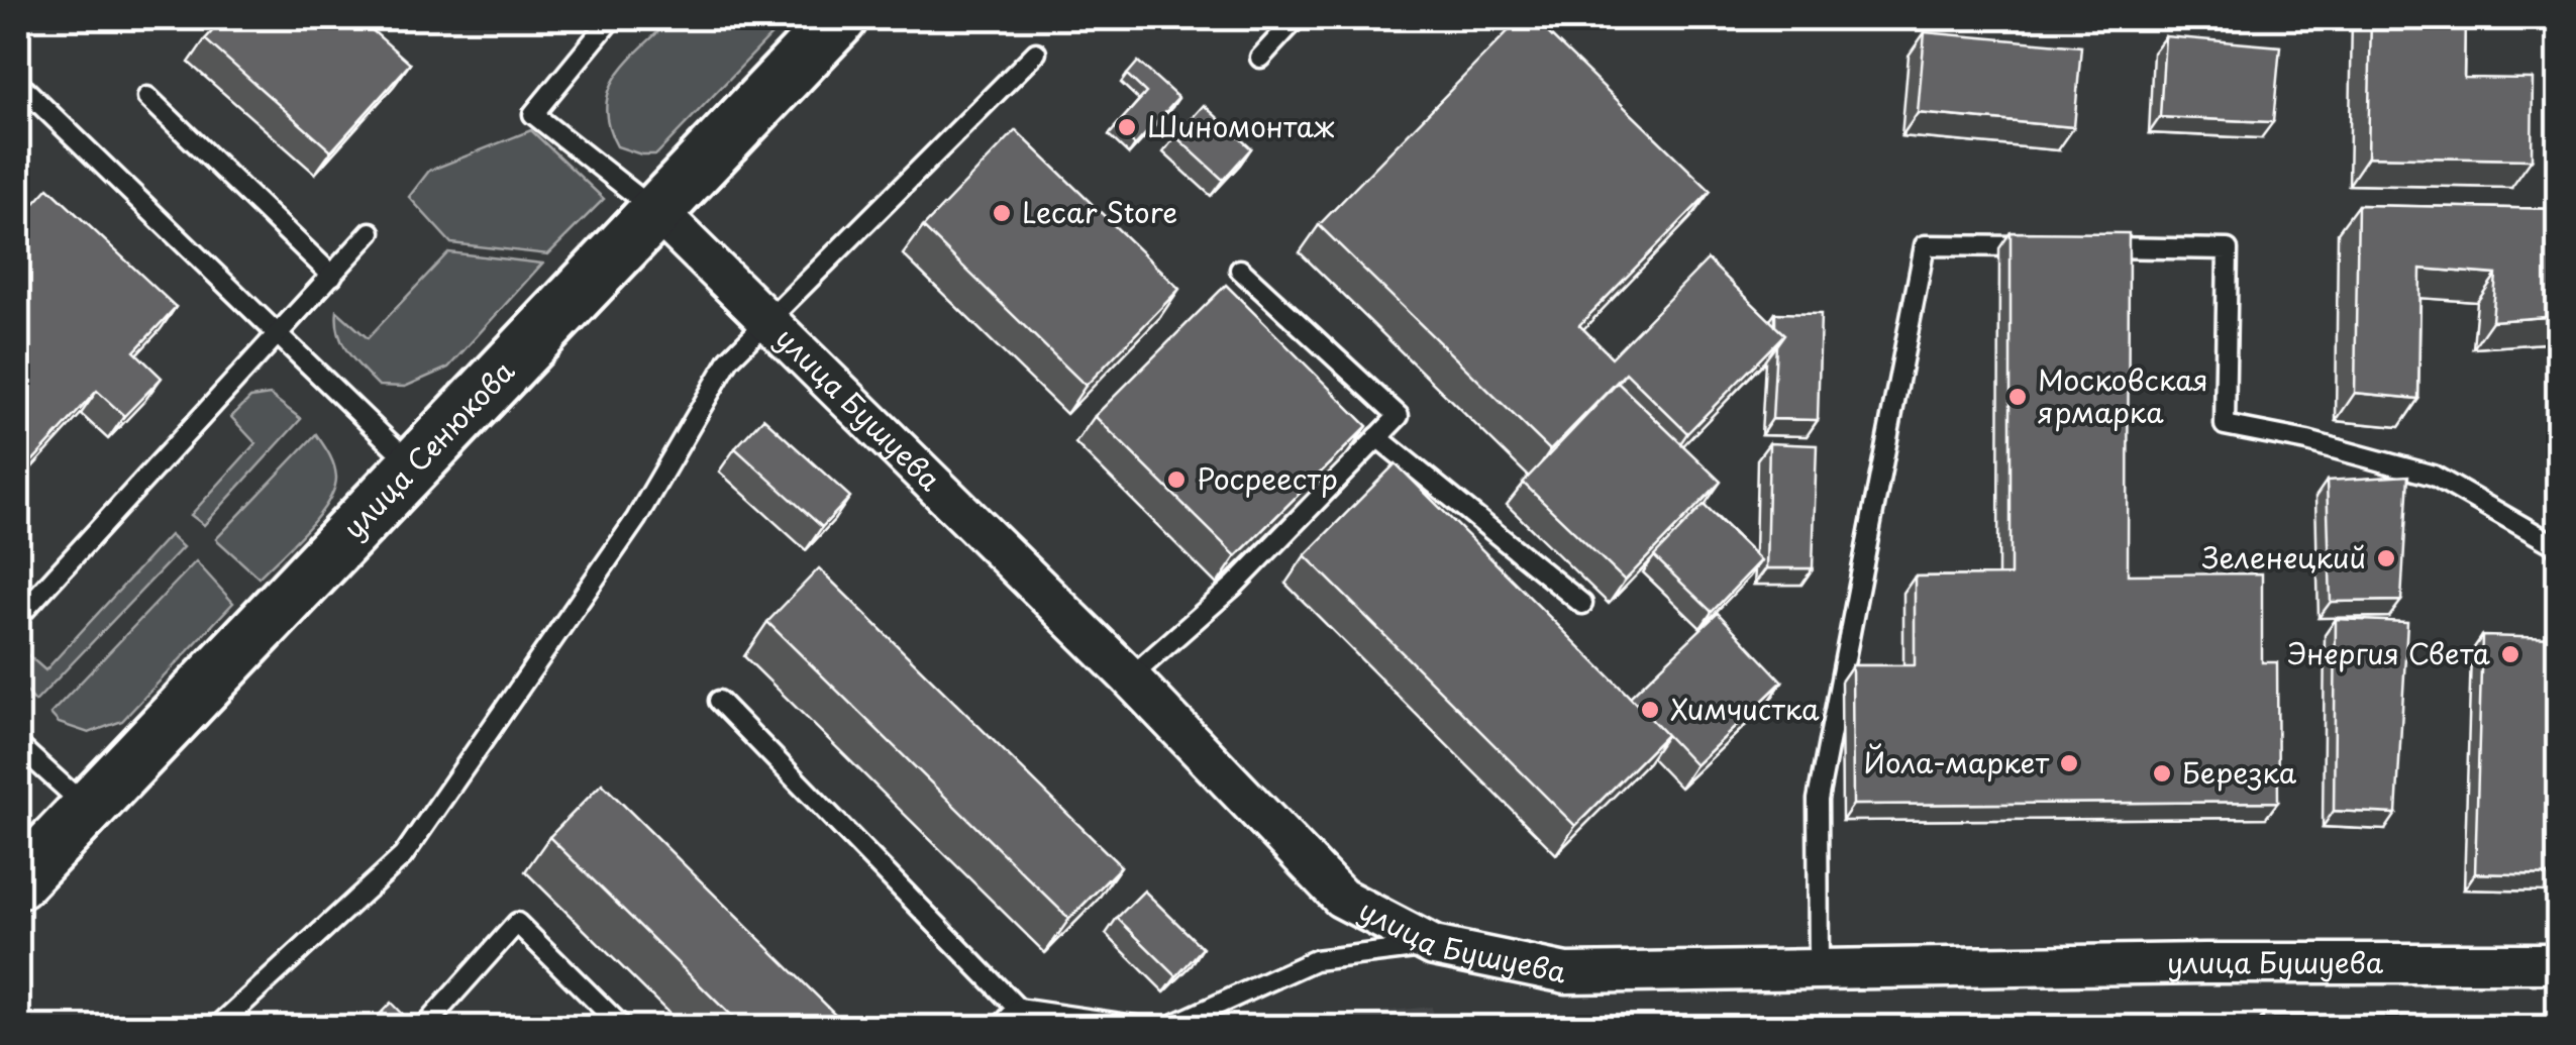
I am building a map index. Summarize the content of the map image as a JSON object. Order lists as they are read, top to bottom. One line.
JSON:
{"streets":{"main road":["улица Сенюкова"],"street":["улица Бушуева"]},"crossings":[["улица Бушуева","улица Сенюкова"]],"places":["Шиномонтаж","Lecar Store","Московская ярмарка","Росреестр","Зеленецкий","Энергия Света","Химчистка","Йола-маркет","Березка"]}
